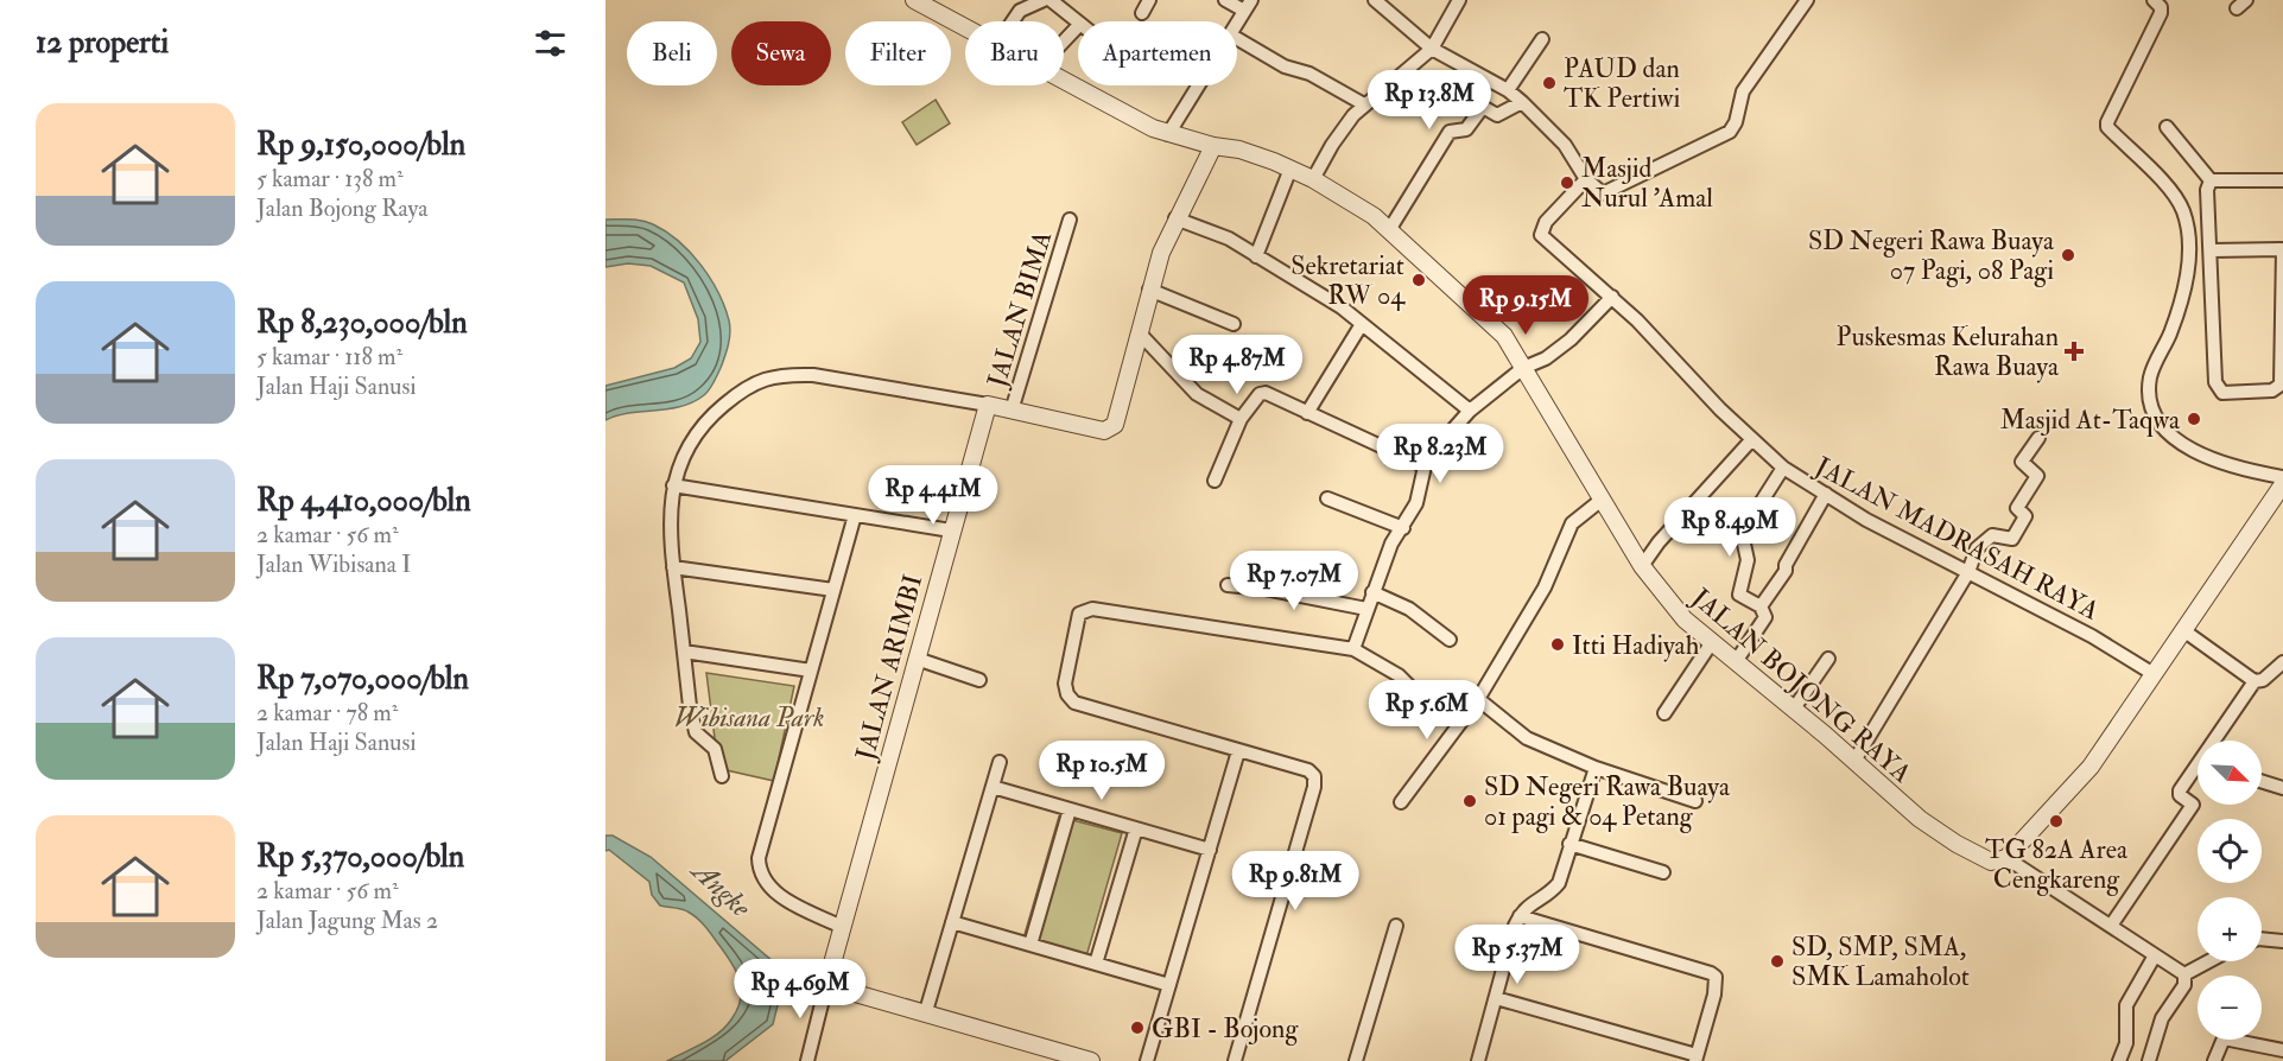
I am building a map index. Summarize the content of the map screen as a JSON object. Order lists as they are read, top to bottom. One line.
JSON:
{"streets":{"street":["JALAN BIMA","JALAN MADRASAH RAYA","JALAN ARIMBI","JALAN BOJONG RAYA"]},"water":["Angke"],"parks":["Wibisana Park"],"places":{"other":["PAUD dan TK Pertiwi","Masjid Nurul 'Amal","SD Negeri Rawa Buaya 07 Pagi, 08 Pagi","Sekretariat RW 04","Masjid At-Taqwa","Itti Hadiyah","SD Negeri Rawa Buaya 01 pagi & 04 Petang","TG 82A Area Cengkareng","SD, SMP, SMA, SMK Lamaholot","GBI - Bojong"],"health":["Puskesmas Kelurahan Rawa Buaya"]},"north":"bottom right","page":{"heading":"12 properti","chip":["Beli","Sewa","Filter","Baru","Apartemen"],"price":["Rp 13.8M","Rp 9.15M","Rp 4.87M","Rp 8.23M","Rp 4.41M","Rp 8.49M","Rp 7.07M","Rp 5.6M","Rp 10.5M","Rp 9.81M","Rp 5.37M","Rp 4.69M"],"list":[{"name":"Rp 9,150,000/bln","note":"5 kamar · 138 m² · Jalan Bojong Raya"},{"name":"Rp 8,230,000/bln","note":"5 kamar · 118 m² · Jalan Haji Sanusi"},{"name":"Rp 4,410,000/bln","note":"2 kamar · 56 m² · Jalan Wibisana I"},{"name":"Rp 7,070,000/bln","note":"2 kamar · 78 m² · Jalan Haji Sanusi"},{"name":"Rp 5,370,000/bln","note":"2 kamar · 56 m² · Jalan Jagung Mas 2"}],"map_buttons":["+","−"]}}
